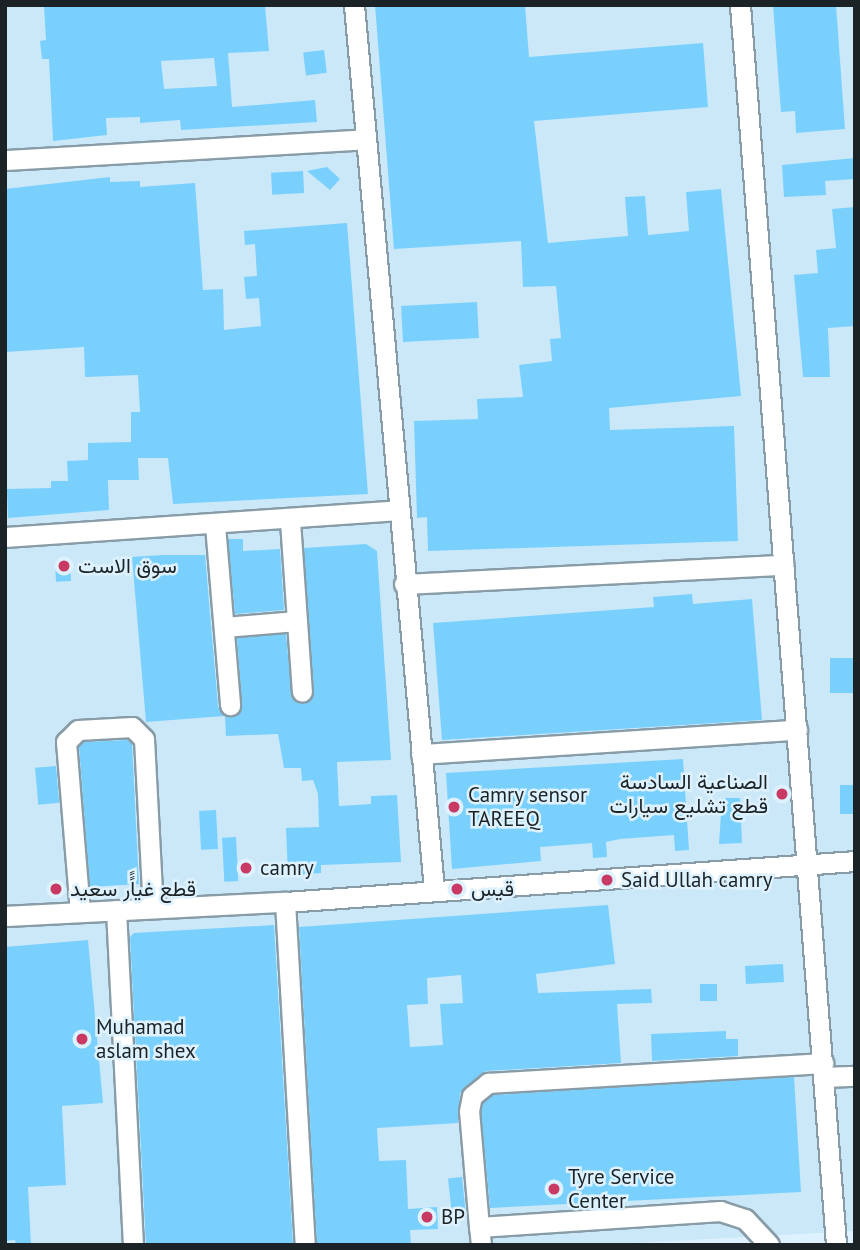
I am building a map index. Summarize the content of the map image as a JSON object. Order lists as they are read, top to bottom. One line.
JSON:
{"places":["سوق الاست","الصناعية السادسة قطع تشليع سيارات","Camry sensor TAREEQ","camry","Said Ullah camry","قطع غياًًر سعيد","قيس","Muhamad aslam shex","Tyre Service Center","BP"]}
